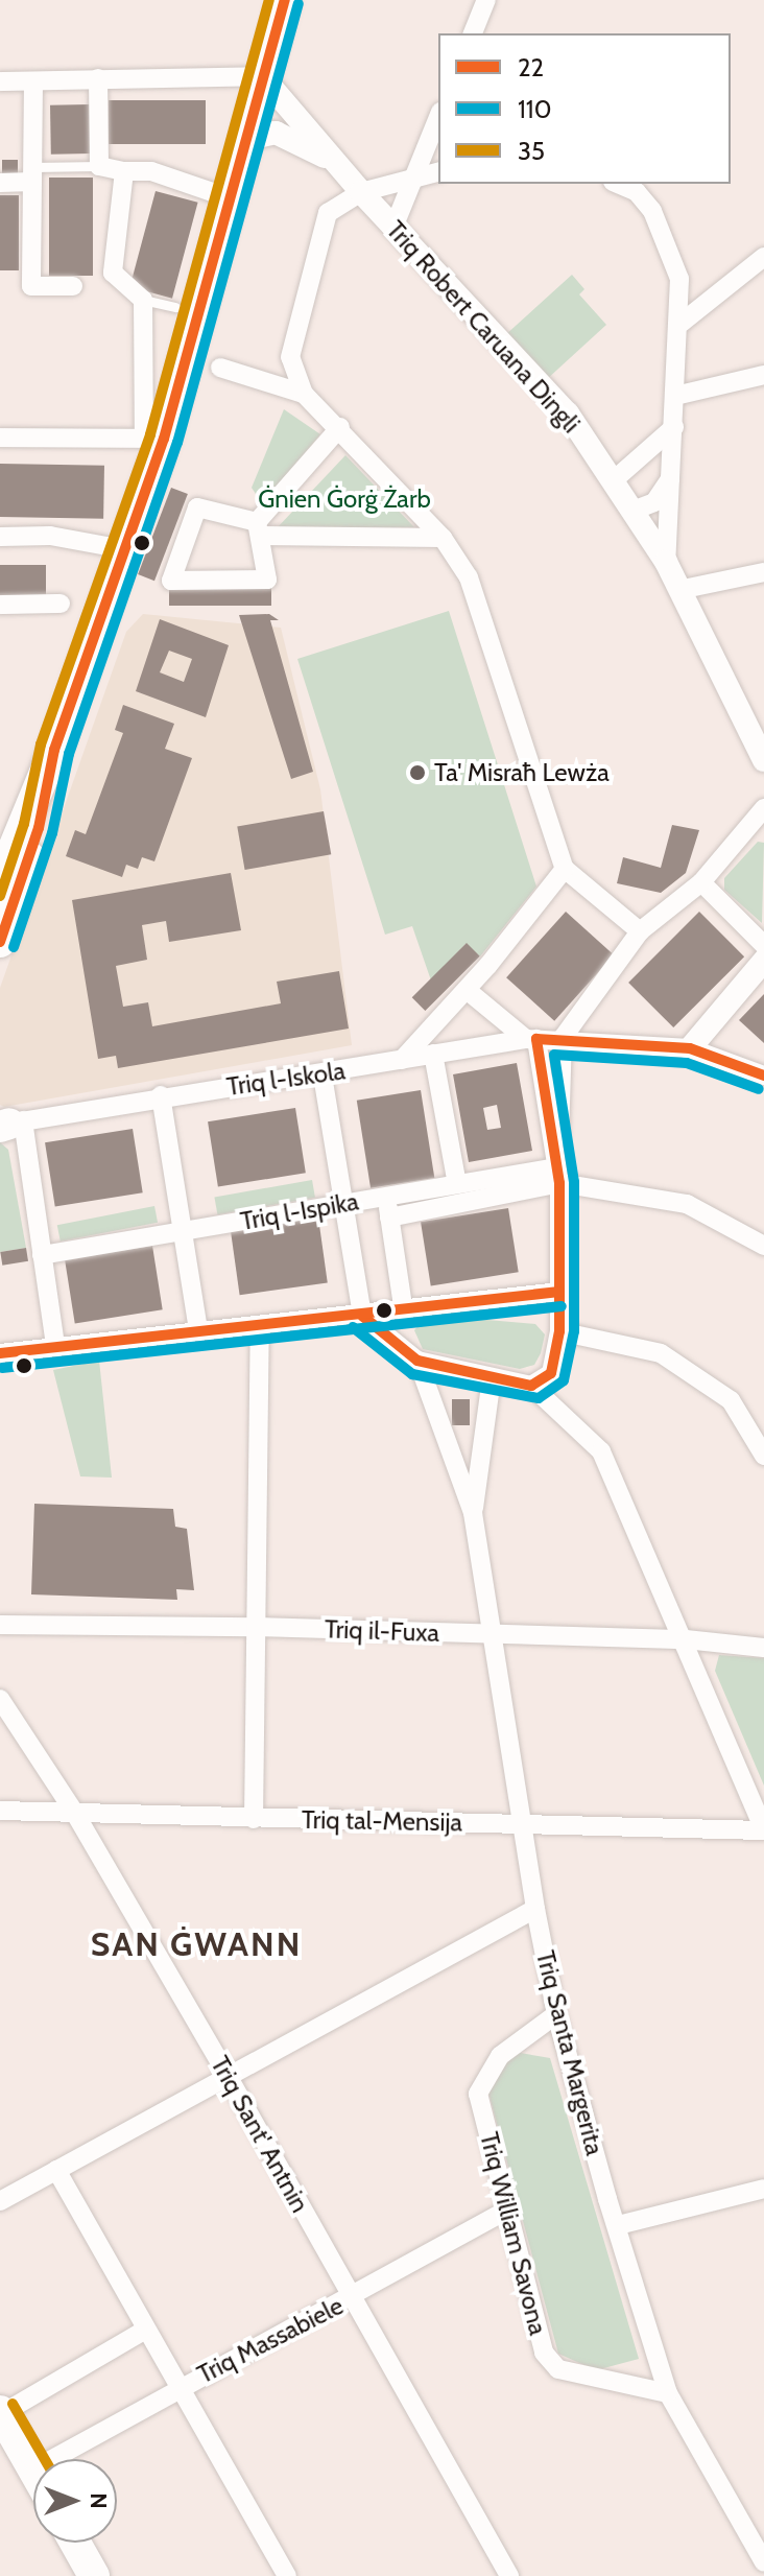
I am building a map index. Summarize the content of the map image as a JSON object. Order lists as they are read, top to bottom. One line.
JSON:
{"streets":{"street":["Triq Robert Caruana Dingli","Triq l-Iskola","Triq l-Ispika","Triq il-Fuxa","Triq tal-Mensija","Triq Santa Margerita","Triq Sant' Antnin","Triq William Savona","Triq Massabiele"]},"crossings":[["Triq il-Fuxa","Triq Santa Margerita"],["Triq tal-Mensija","Triq Santa Margerita"],["Triq tal-Mensija","Triq Sant' Antnin"],["Triq Santa Margerita","Triq William Savona"],["Triq Sant' Antnin","Triq Massabiele"],["Triq William Savona","Triq Massabiele"]],"districts":["SAN ĠWANN"],"parks":["Ġnien Ġorġ Żarb"],"places":["Ta' Misraħ Lewża"],"lines":["transit line 22","transit line 35","transit line 110"],"legend":["22","110","35"],"north":"right"}
